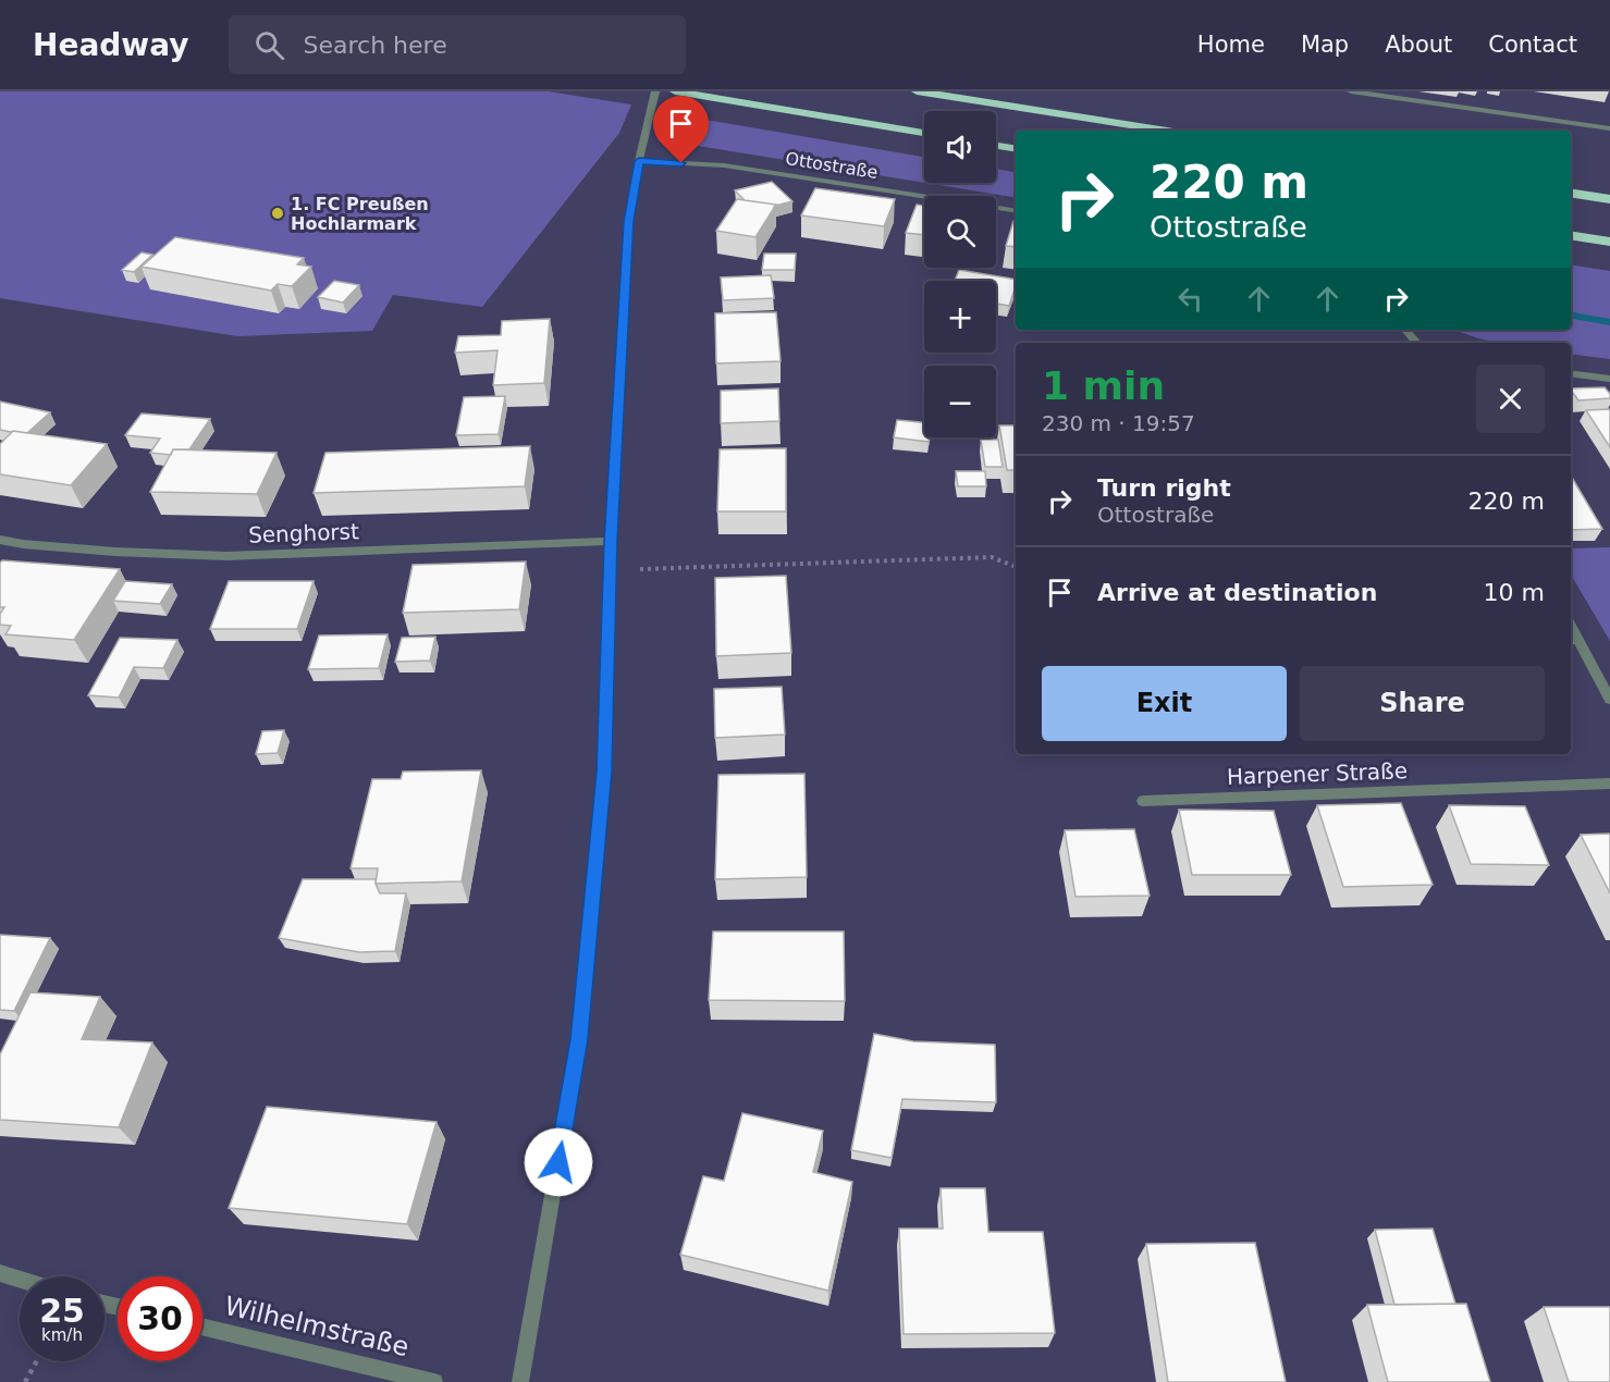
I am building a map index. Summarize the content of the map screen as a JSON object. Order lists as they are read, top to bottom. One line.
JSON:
{"streets":{"street":["Ottostraße","Senghorst","Harpener Straße","Wilhelmstraße"]},"places":["1. FC Preußen Hochlarmark"],"page":{"header":"Headway","search":"Search here","nav":["Home","Map","About","Contact"],"map_buttons":["+","−"],"turn":["220 m","Ottostraße"],"heading":["1 min","230 m · 19:57"],"list":[{"name":"Turn right","note":"Ottostraße","value":"220 m"},{"name":"Arrive at destination","value":"10 m"}],"buttons":["Exit","Share"],"speed":"25 km/h","limit":"30"}}
